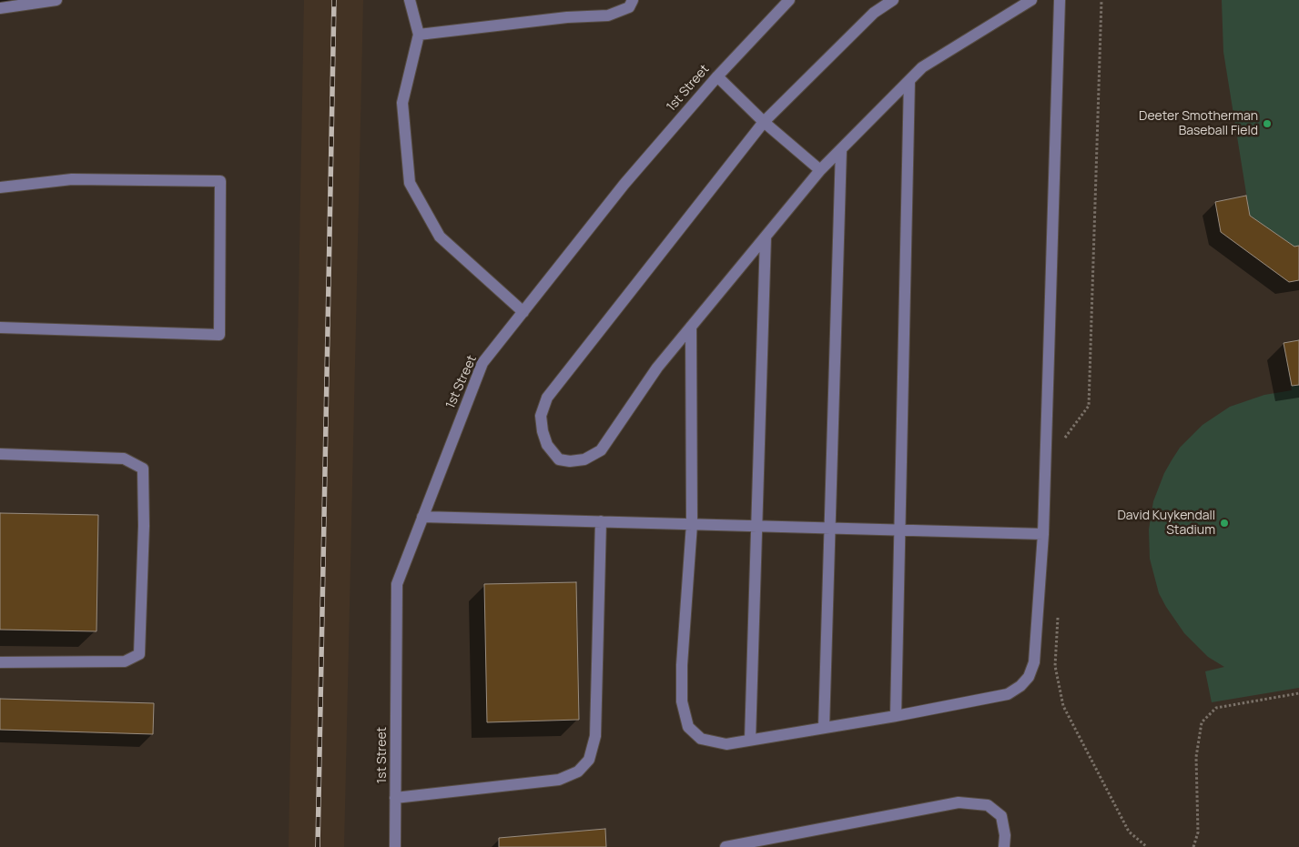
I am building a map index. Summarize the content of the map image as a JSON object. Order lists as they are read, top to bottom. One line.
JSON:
{"streets":{"street":["1st Street"]},"places":["Deeter Smotherman Baseball Field","David Kuykendall Stadium"]}
